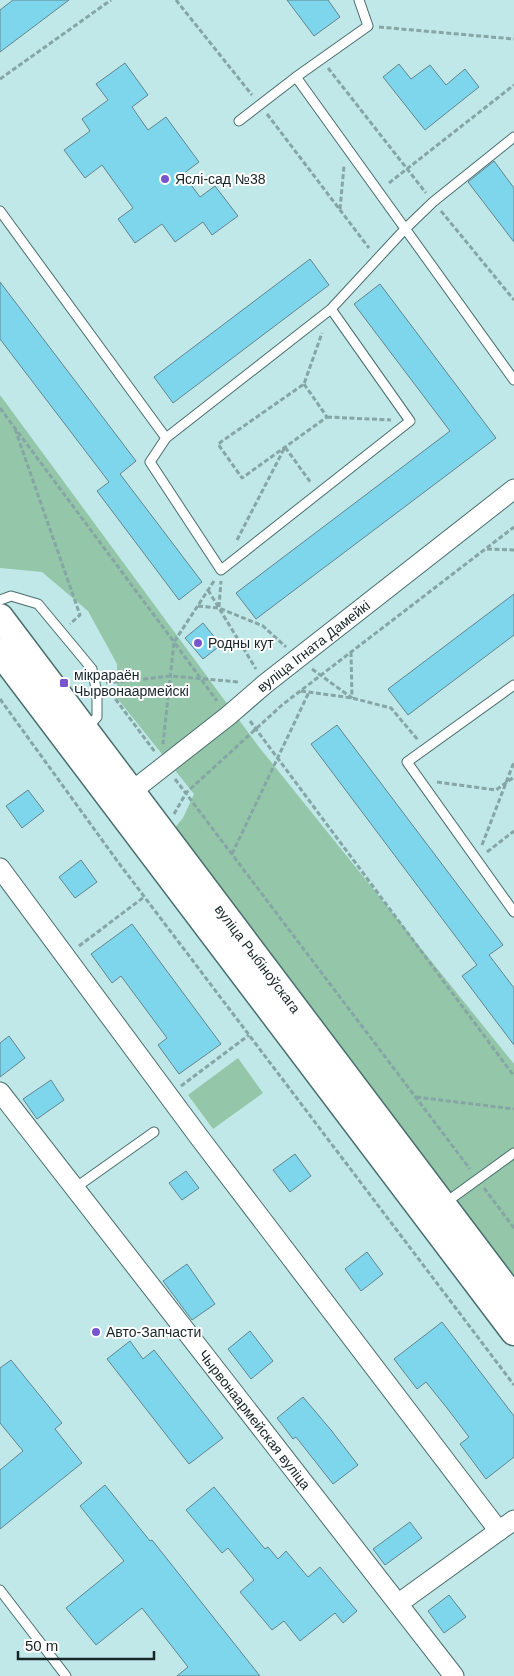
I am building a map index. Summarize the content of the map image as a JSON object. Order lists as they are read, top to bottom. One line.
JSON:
{"streets":{"main road":["вуліца Рыбіноўскага"],"street":["вуліца Ігната Дамейкі","Чырвонаармейская вуліца"]},"crossings":[["вуліца Ігната Дамейкі","вуліца Рыбіноўскага"]],"places":{"other":["Яслі-сад №38","Родны кут","Авто-Запчасти"],"transit":["мікрараён Чырвонаармейскі"]},"scale_bar":"50 m"}
